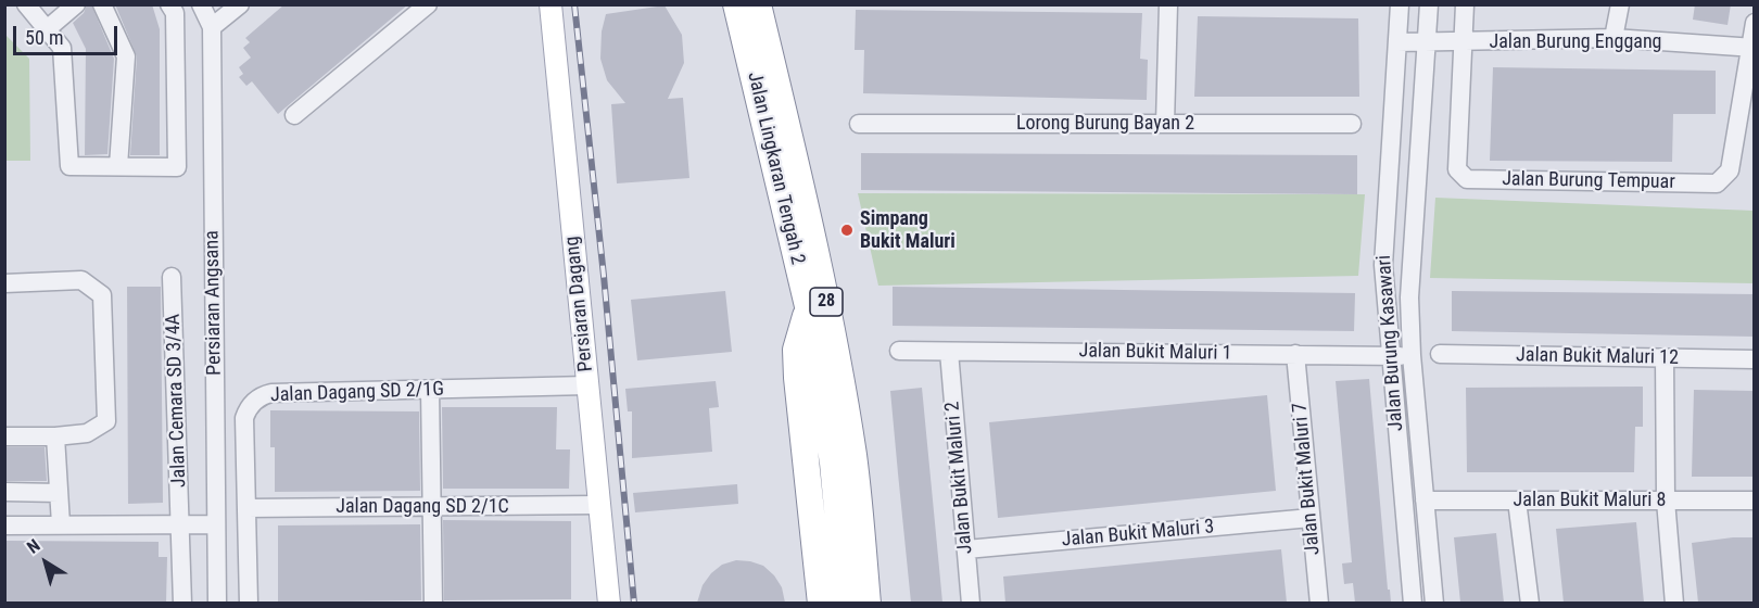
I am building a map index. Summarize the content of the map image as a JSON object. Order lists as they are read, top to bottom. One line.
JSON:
{"streets":{"highway":["Jalan Lingkaran Tengah 2","28"],"main road":["Persiaran Dagang"],"street":["Jalan Burung Enggang","Lorong Burung Bayan 2","Jalan Burung Tempuar","Persiaran Angsana","Jalan Burung Kasawari","Jalan Bukit Maluri 1","Jalan Bukit Maluri 12","Jalan Dagang SD 2/1G","Jalan Cemara SD 3/4A","Jalan Bukit Maluri 2","Jalan Bukit Maluri 7","Jalan Bukit Maluri 8","Jalan Dagang SD 2/1C","Jalan Bukit Maluri 3"]},"crossings":[["Jalan Burung Enggang","Jalan Burung Tempuar"],["Jalan Burung Enggang","Jalan Burung Kasawari"],["Persiaran Dagang","Jalan Dagang SD 2/1G"],["Persiaran Dagang","Jalan Dagang SD 2/1C"],["Jalan Burung Kasawari","Jalan Bukit Maluri 1"],["Jalan Burung Kasawari","Jalan Bukit Maluri 8"],["Jalan Bukit Maluri 1","Jalan Bukit Maluri 2"],["Jalan Bukit Maluri 1","Jalan Bukit Maluri 7"],["Jalan Dagang SD 2/1G","Jalan Dagang SD 2/1C"],["Jalan Bukit Maluri 2","Jalan Bukit Maluri 3"],["Jalan Bukit Maluri 7","Jalan Bukit Maluri 3"]],"places":["Simpang Bukit Maluri"],"scale_bar":"50 m","north":"top left"}
